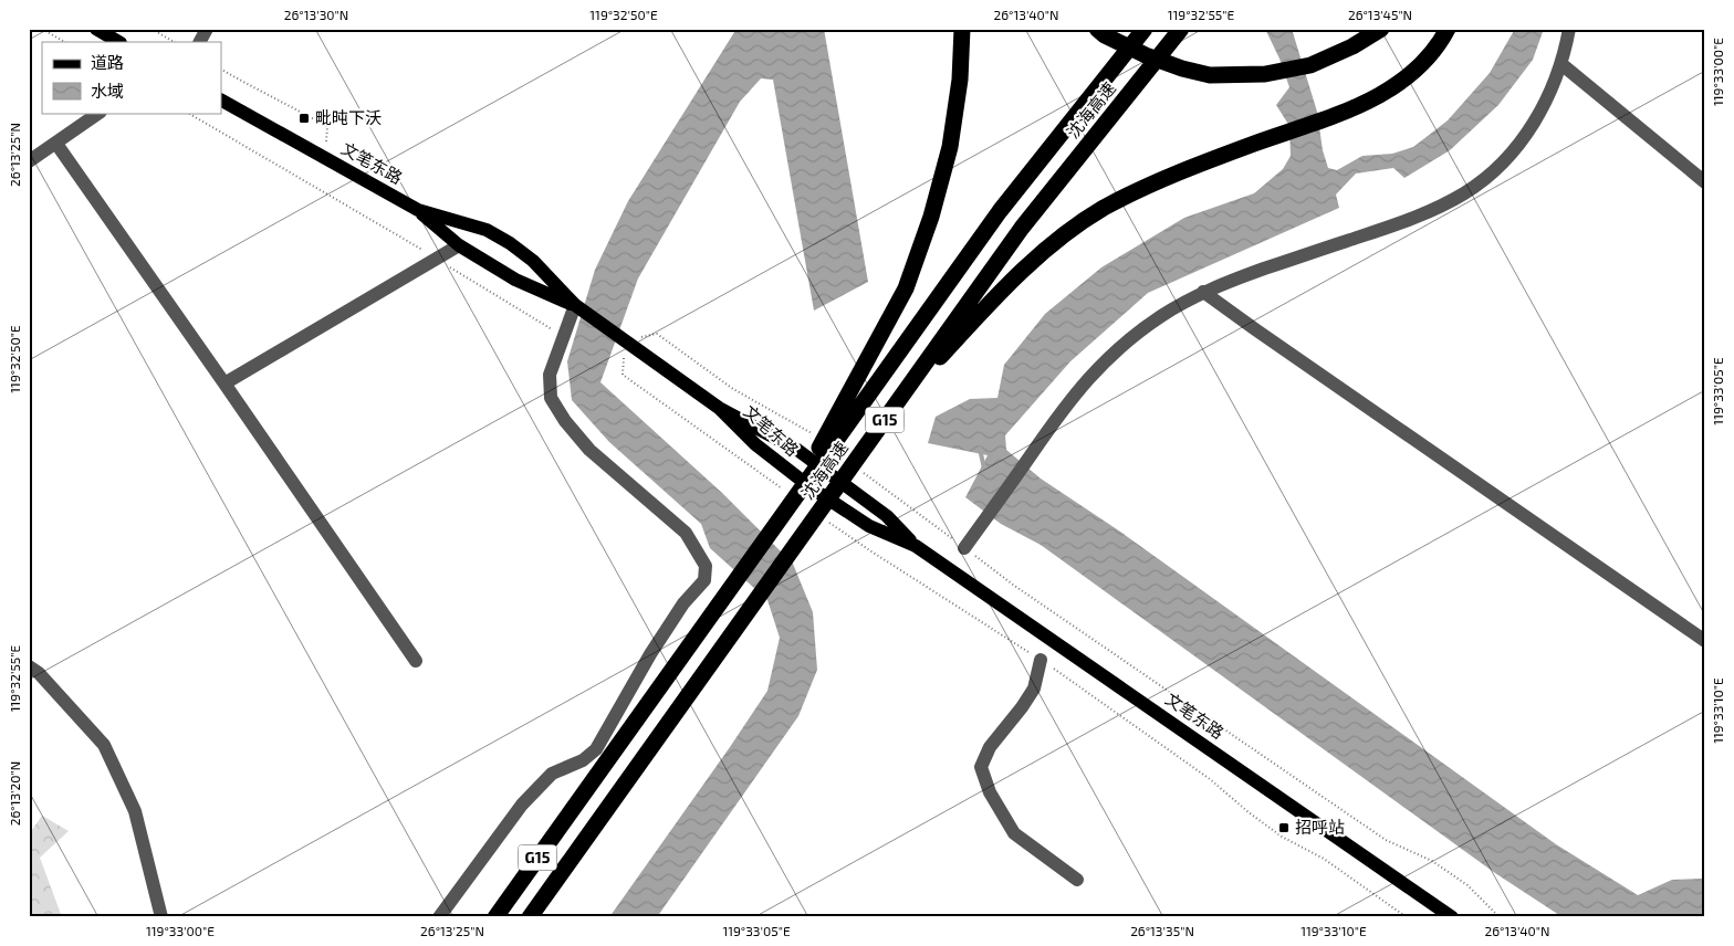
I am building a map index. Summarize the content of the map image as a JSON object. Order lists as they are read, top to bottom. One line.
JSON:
{"streets":{"highway":["沈海高速","G15"],"main road":["文笔东路"]},"places":{"transit":["毗旽下沃","招呼站"]},"legend":["道路","水域"],"coordinates":["26°13'30\"N","119°32'50\"E","26°13'40\"N","119°32'55\"E","26°13'45\"N","119°33'00\"E","26°13'25\"N","119°33'05\"E","119°33'10\"E","26°13'20\"N","26°13'35\"N"]}
